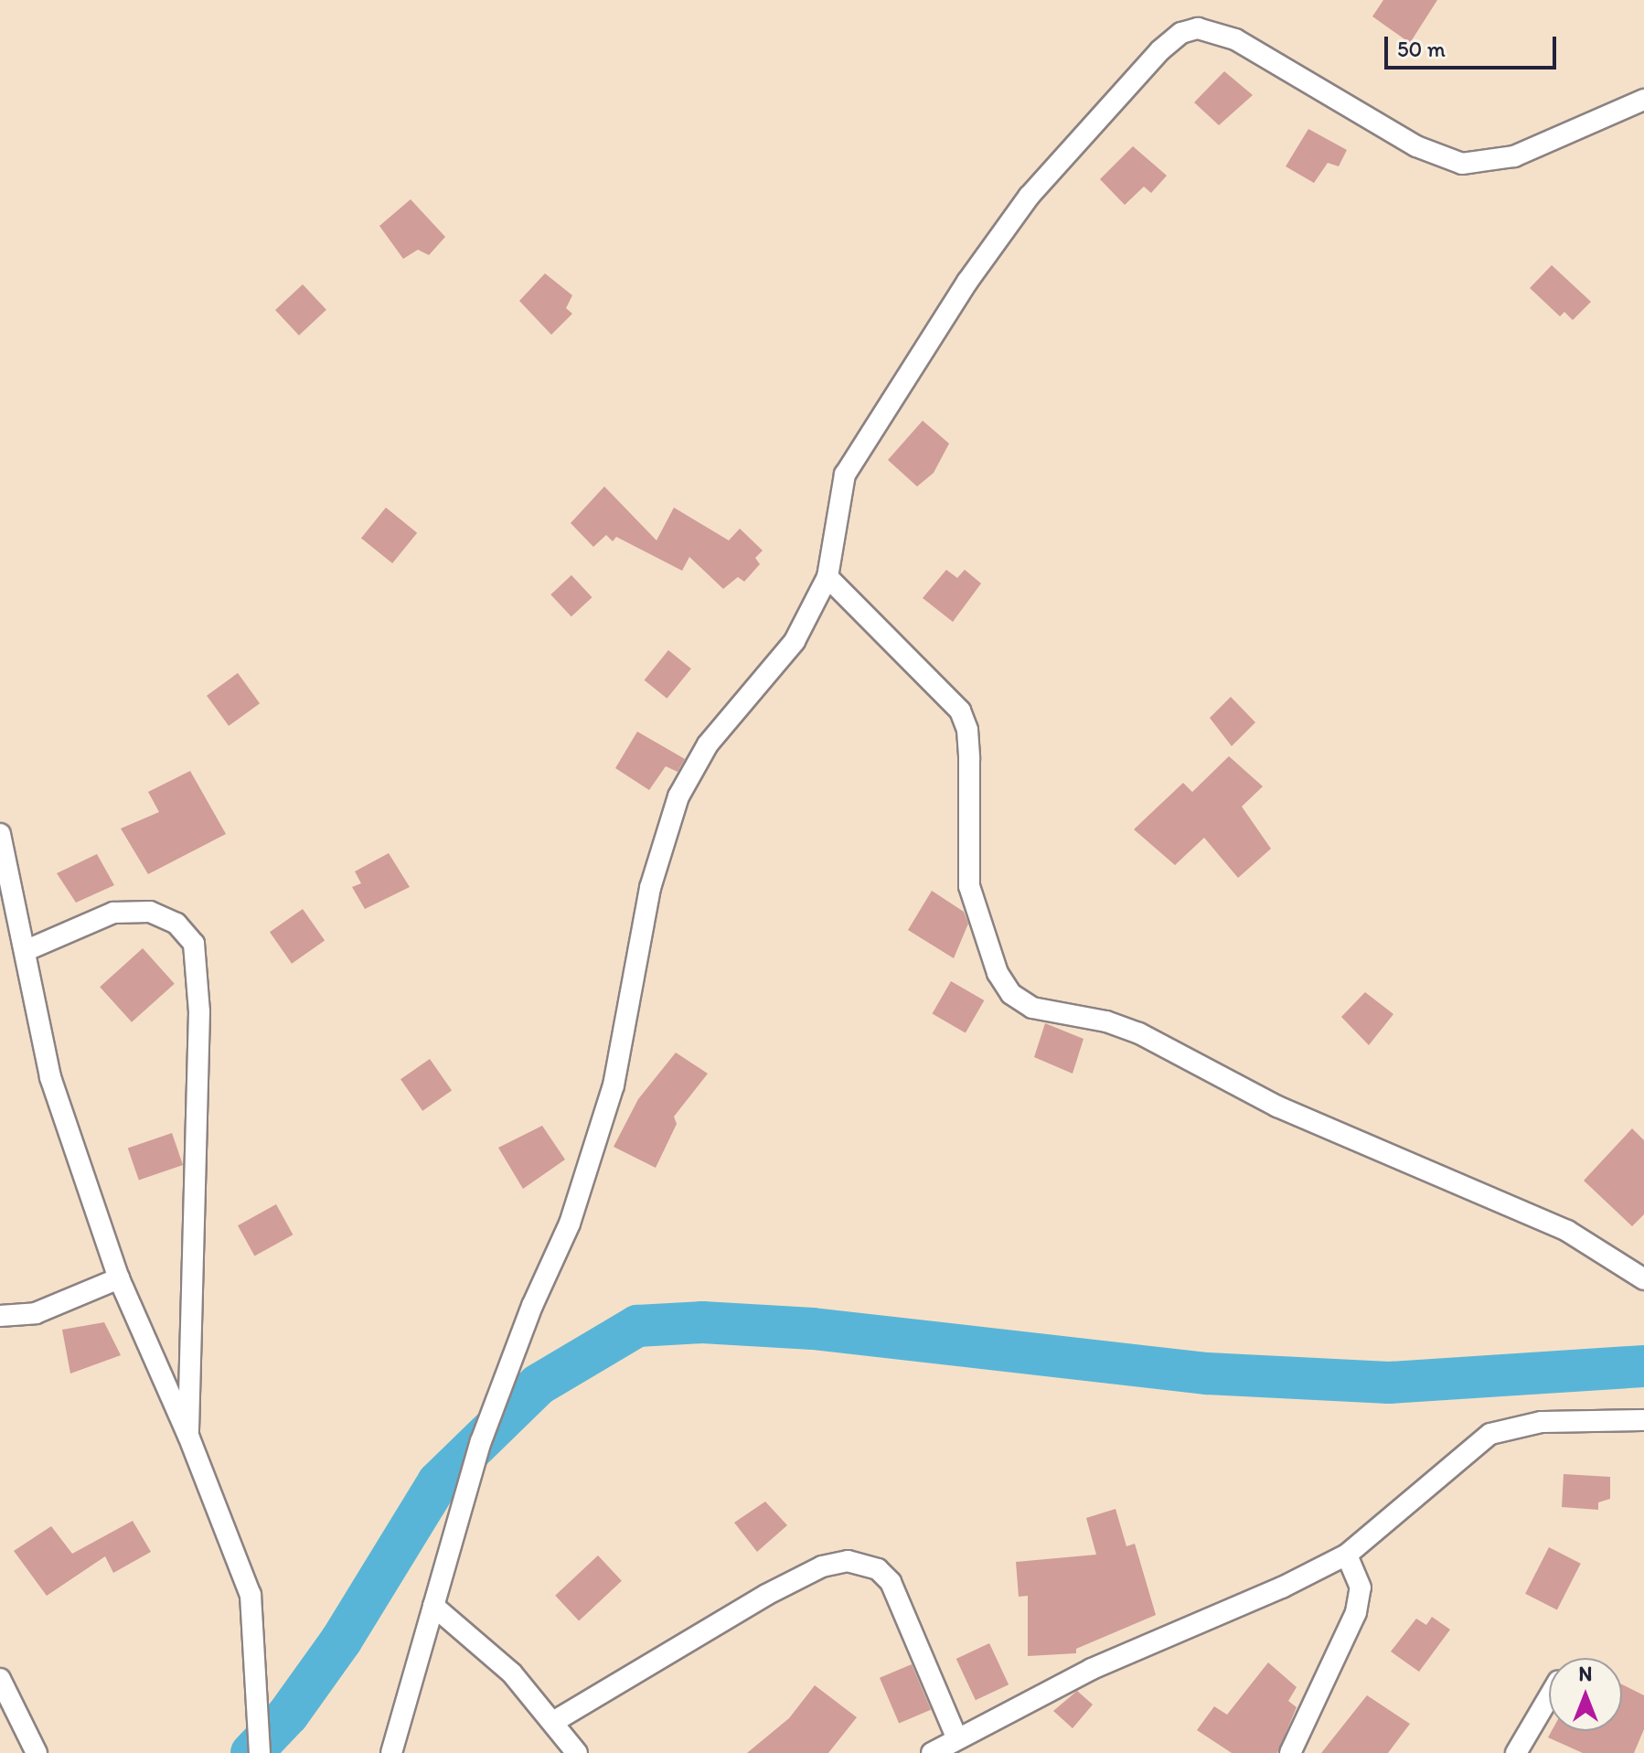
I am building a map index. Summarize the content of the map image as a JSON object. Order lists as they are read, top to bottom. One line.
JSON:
{"scale_bar":"50 m","north":"top"}
